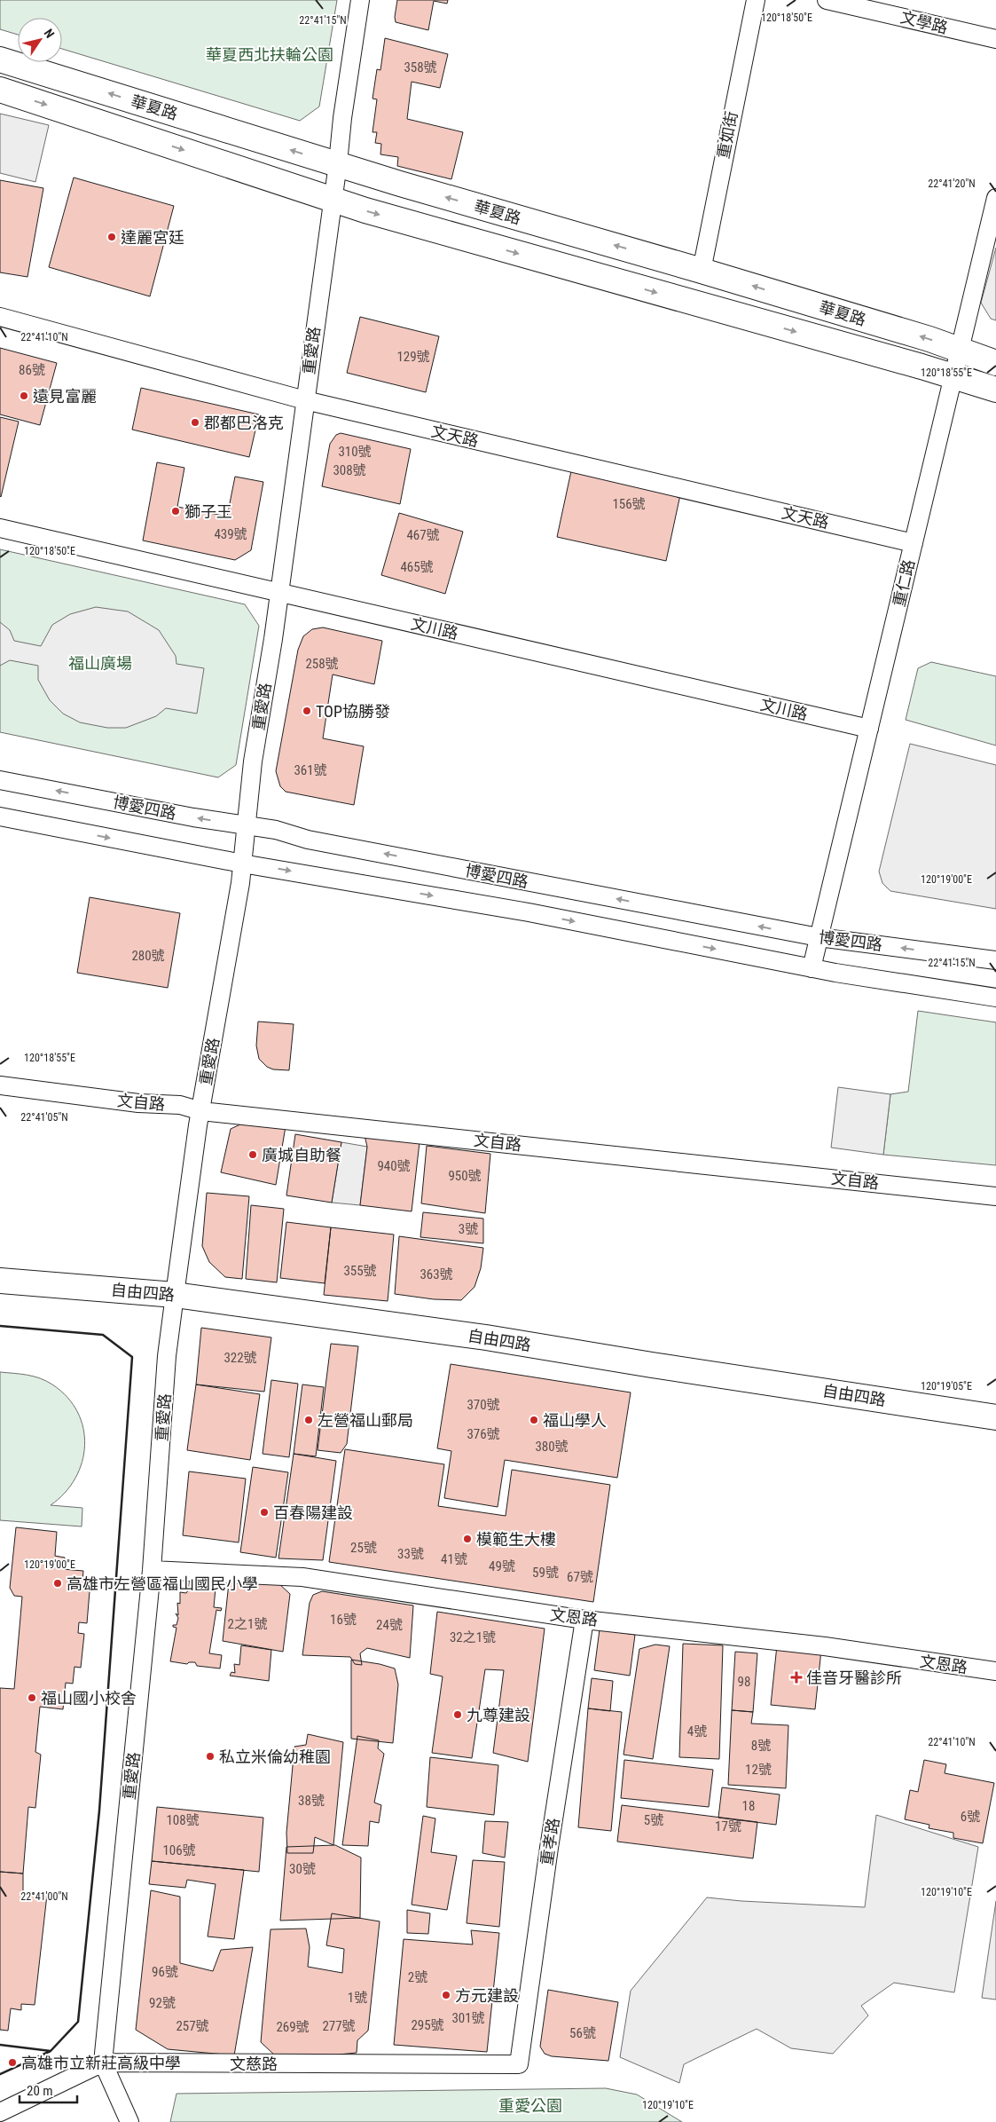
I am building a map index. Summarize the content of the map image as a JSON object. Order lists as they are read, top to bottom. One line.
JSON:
{"streets":{"street":["文學路","華夏路","重如街","重愛路","文天路","重仁路","文川路","博愛四路","文自路","自由四路","文恩路","重孝路","文慈路"]},"crossings":[["華夏路","重如街"],["華夏路","重愛路"],["華夏路","重仁路"],["重愛路","文天路"],["重愛路","文川路"],["重愛路","博愛四路"],["重愛路","文自路"],["重愛路","自由四路"],["重愛路","文恩路"],["重愛路","文慈路"],["文天路","重仁路"],["重仁路","文川路"],["重仁路","博愛四路"],["文恩路","重孝路"],["重孝路","文慈路"]],"parks":["華夏西北扶輪公園","福山廣場","重愛公園"],"places":{"other":["達麗宮廷","遠見富麗","郡都巴洛克","獅子王","TOP協勝發","廣城自助餐","左營福山郵局","福山學人","百春陽建設","模範生大樓","高雄市左營區福山國民小學","福山國小校舍","九尊建設","私立米倫幼稚園","方元建設","高雄市立新莊高級中學"],"health":["佳音牙醫診所"]},"house_numbers":["358號","129號","86號","310號","308號","156號","439號","467號","465號","258號","361號","280號","940號","950號","3號","355號","363號","322號","370號","376號","380號","25號","33號","41號","49號","59號","67號","16號","2之1號","24號","32之1號","98","4號","8號","12號","38號","18","6號","108號","5號","17號","106號","30號","96號","2號","1號","92號","301號","295號","257號","277號","269號","56號"],"scale_bar":"20 m","north":"top right","coordinates":["120°18'50\"E","22°41'15\"N","22°41'20\"N","22°41'10\"N","120°18'55\"E","120°19'00\"E","22°41'05\"N","120°19'05\"E","120°19'10\"E","22°41'00\"N"]}
